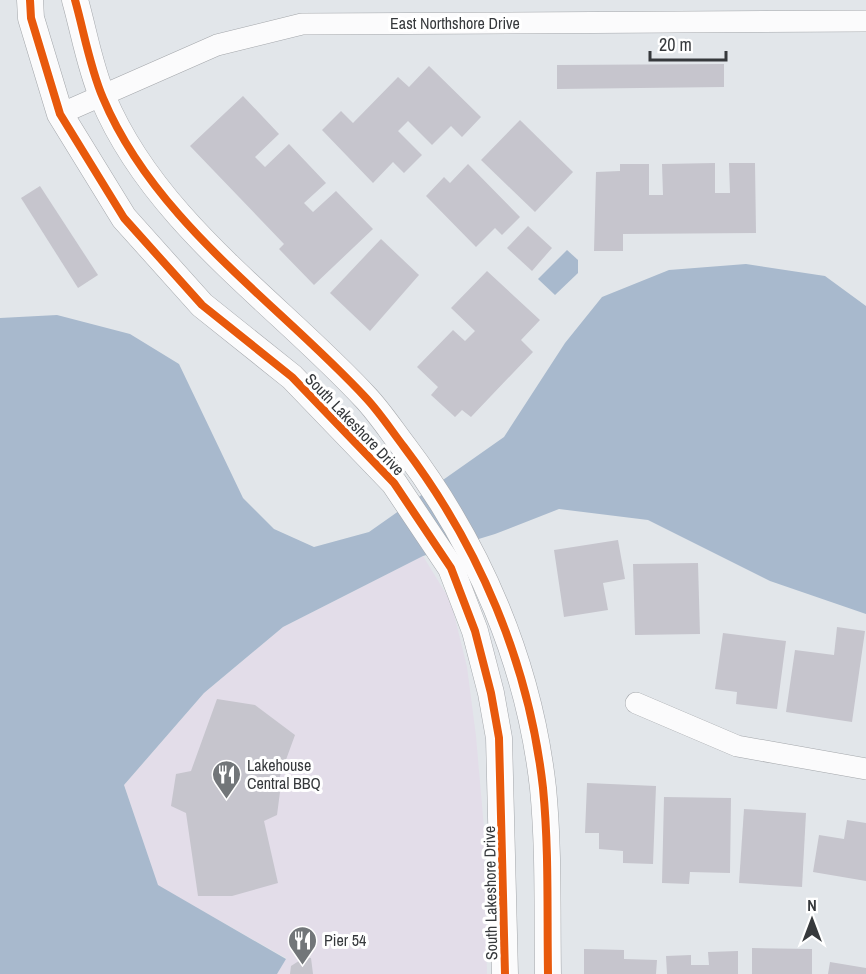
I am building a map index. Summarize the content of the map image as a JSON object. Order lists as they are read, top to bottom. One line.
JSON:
{"streets":{"street":["East Northshore Drive","South Lakeshore Drive"]},"crossings":[["East Northshore Drive","South Lakeshore Drive"]],"places":{"restaurant":["Lakehouse Central BBQ","Pier 54"]},"scale_bar":"20 m","north":"top"}
